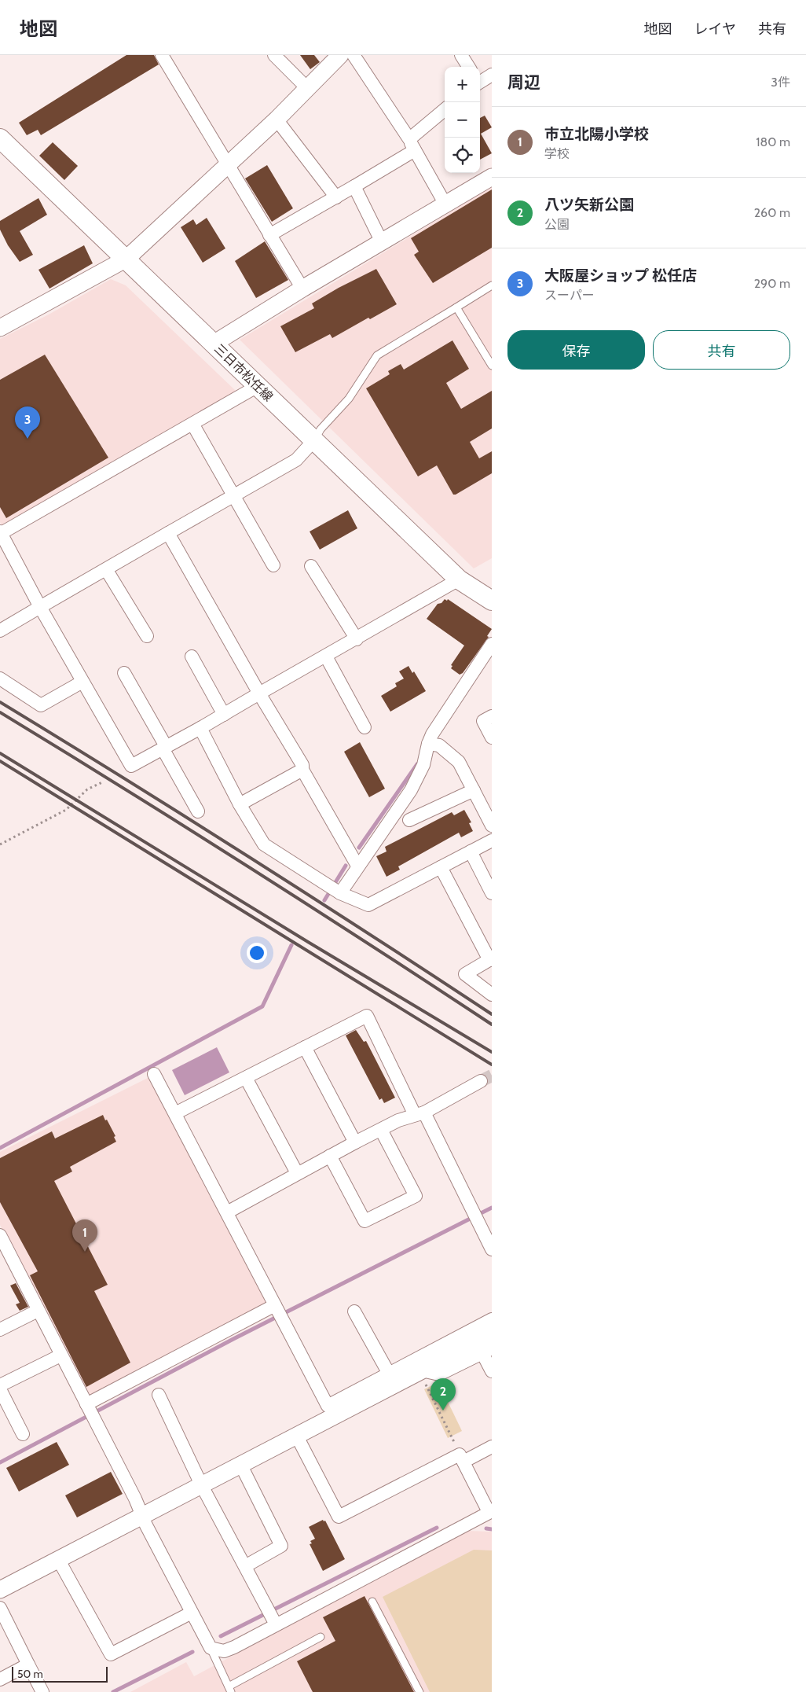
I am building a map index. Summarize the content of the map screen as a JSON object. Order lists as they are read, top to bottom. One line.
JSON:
{"streets":{"main road":["三日市松任線"]},"scale_bar":"50 m","page":{"header":"地図","nav":["地図","レイヤ","共有"],"heading":["周辺","3件"],"map_buttons":["+","−"],"list":[{"mark":"1","name":"市立北陽小学校","note":"学校","value":"180 m"},{"mark":"2","name":"八ツ矢新公園","note":"公園","value":"260 m"},{"mark":"3","name":"大阪屋ショップ 松任店","note":"スーパー","value":"290 m"}],"buttons":["保存","共有"],"pins":["3","1","2"],"scale":"50 m"}}
